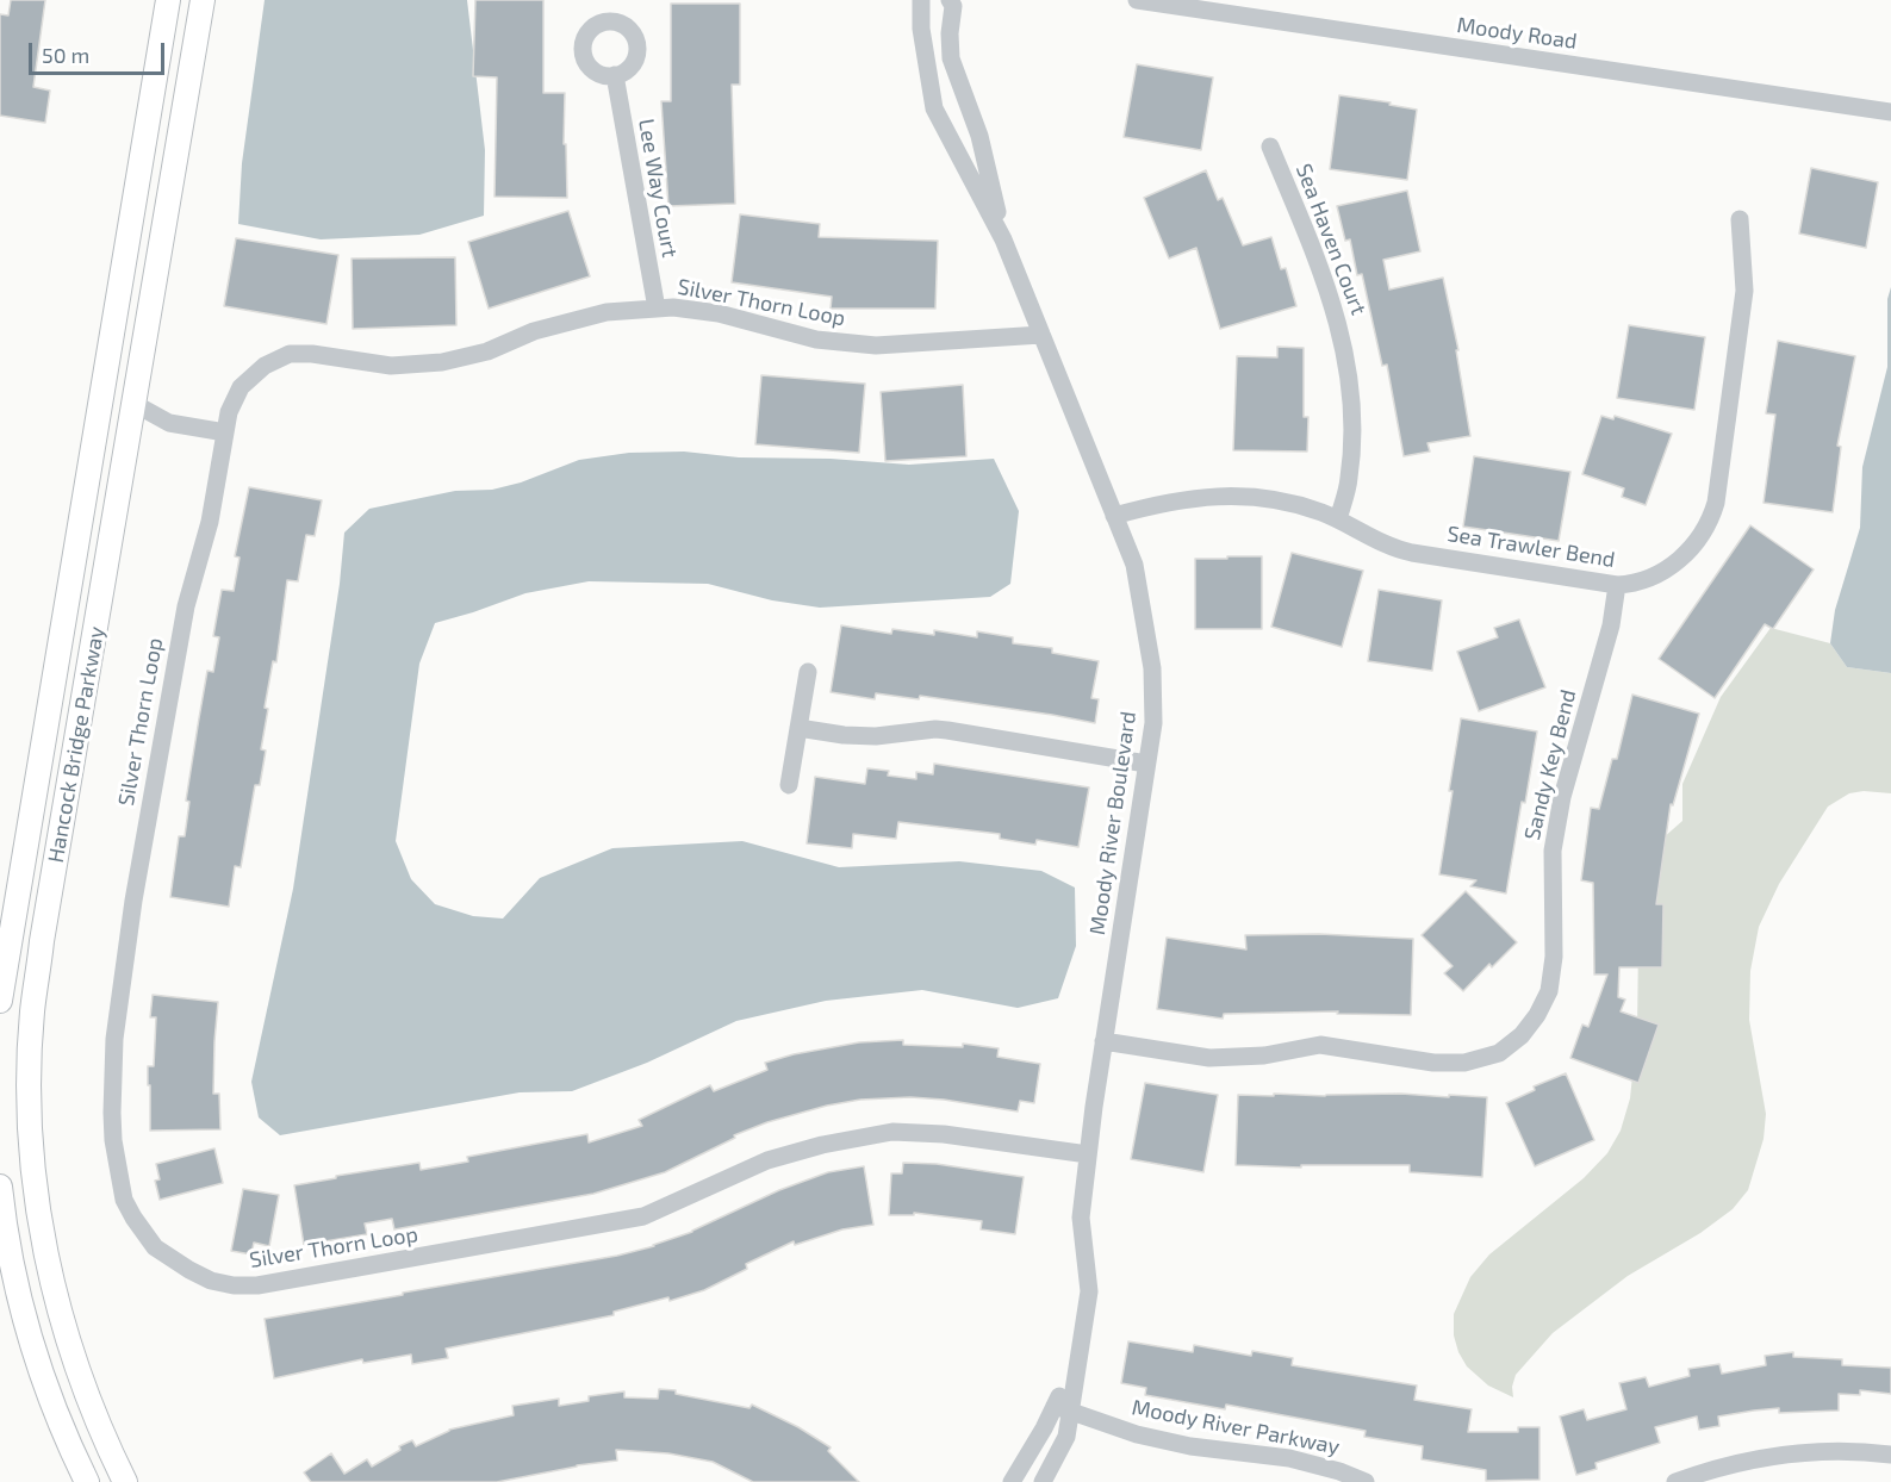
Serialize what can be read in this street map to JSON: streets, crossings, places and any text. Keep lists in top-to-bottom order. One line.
{"streets":{"main road":["Hancock Bridge Parkway"],"street":["Moody Road","Lee Way Court","Sea Haven Court","Silver Thorn Loop","Sea Trawler Bend","Sandy Key Bend","Moody River Boulevard","Moody River Parkway"]},"crossings":[["Lee Way Court","Silver Thorn Loop"],["Sea Haven Court","Sea Trawler Bend"],["Silver Thorn Loop","Moody River Boulevard"],["Sea Trawler Bend","Sandy Key Bend"],["Sea Trawler Bend","Moody River Boulevard"],["Sandy Key Bend","Moody River Boulevard"],["Moody River Boulevard","Moody River Parkway"]],"scale_bar":"50 m"}
